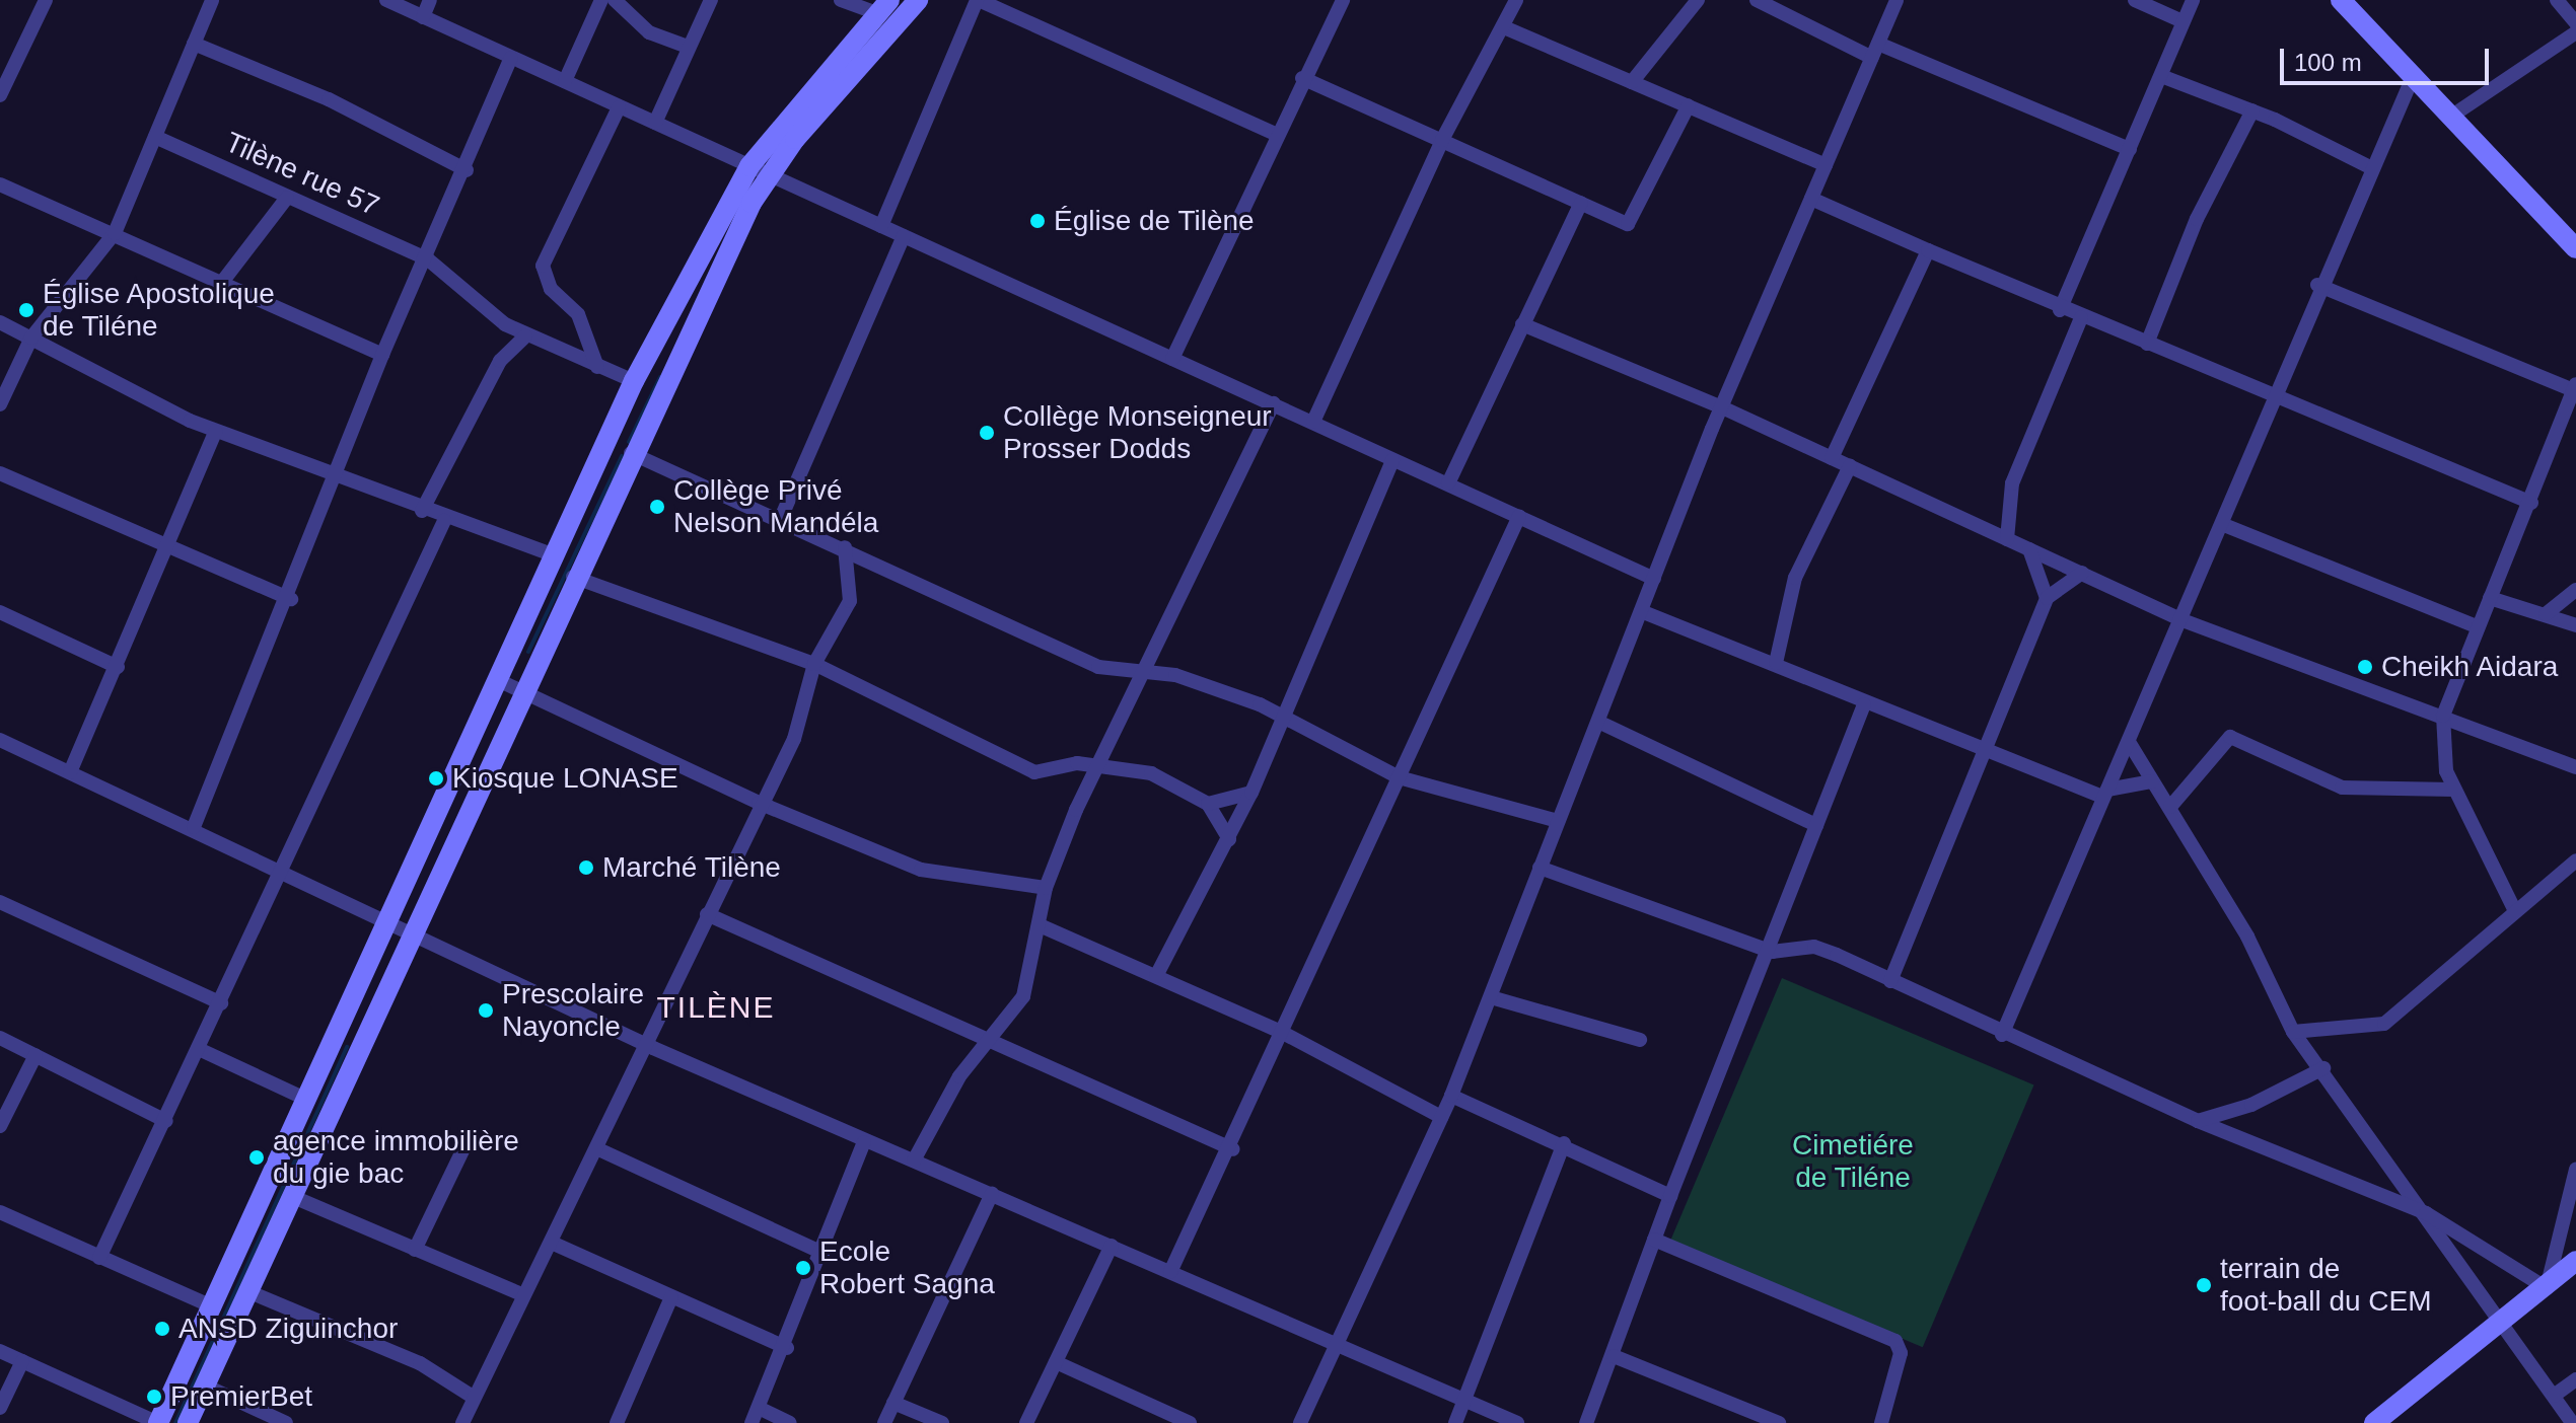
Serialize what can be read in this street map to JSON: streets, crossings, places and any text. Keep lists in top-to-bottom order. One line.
{"streets":{"street":["Tilène rue 57"]},"districts":["TILÈNE"],"parks":["Cimetiére de Tiléne"],"places":["Église de Tilène","Église Apostolique de Tiléne","Collège Monseigneur Prosser Dodds","Collège Privé Nelson Mandéla","Cheikh Aidara","Kiosque LONASE","Marché Tilène","Prescolaire Nayoncle","agence immobilière du gie bac","Ecole Robert Sagna","terrain de foot-ball du CEM","ANSD Ziguinchor","PremierBet"],"scale_bar":"100 m"}
